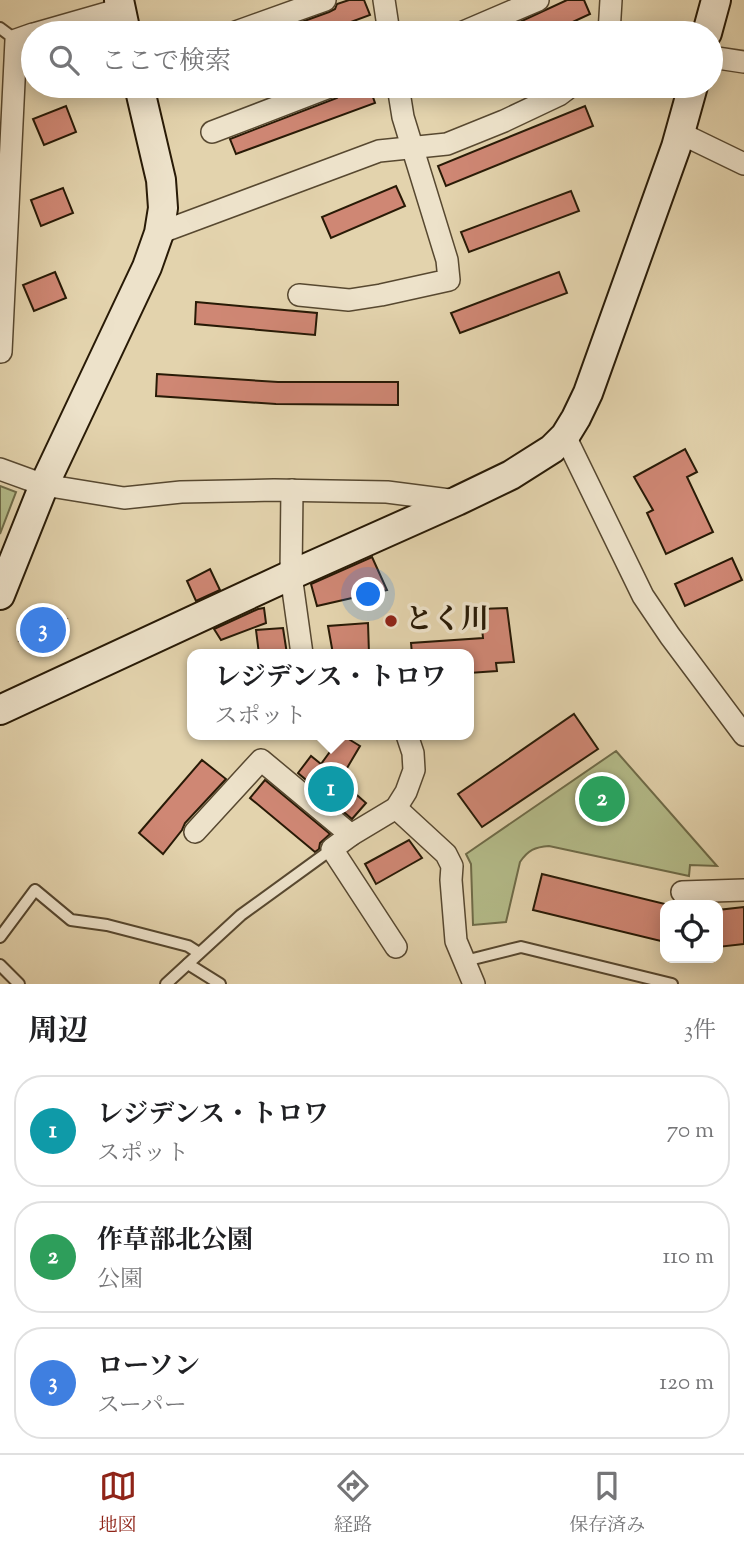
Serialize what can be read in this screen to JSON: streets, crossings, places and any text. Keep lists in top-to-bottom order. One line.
{"places":["とく川"],"page":{"search":"ここで検索","pins":["3","1","2"],"popup":["レジデンス・トロワ","スポット"],"heading":["周辺","3件"],"list":[{"mark":"1","name":"レジデンス・トロワ","note":"スポット","value":"70 m"},{"mark":"2","name":"作草部北公園","note":"公園","value":"110 m"},{"mark":"3","name":"ローソン","note":"スーパー","value":"120 m"}],"nav":["地図","経路","保存済み"]}}
